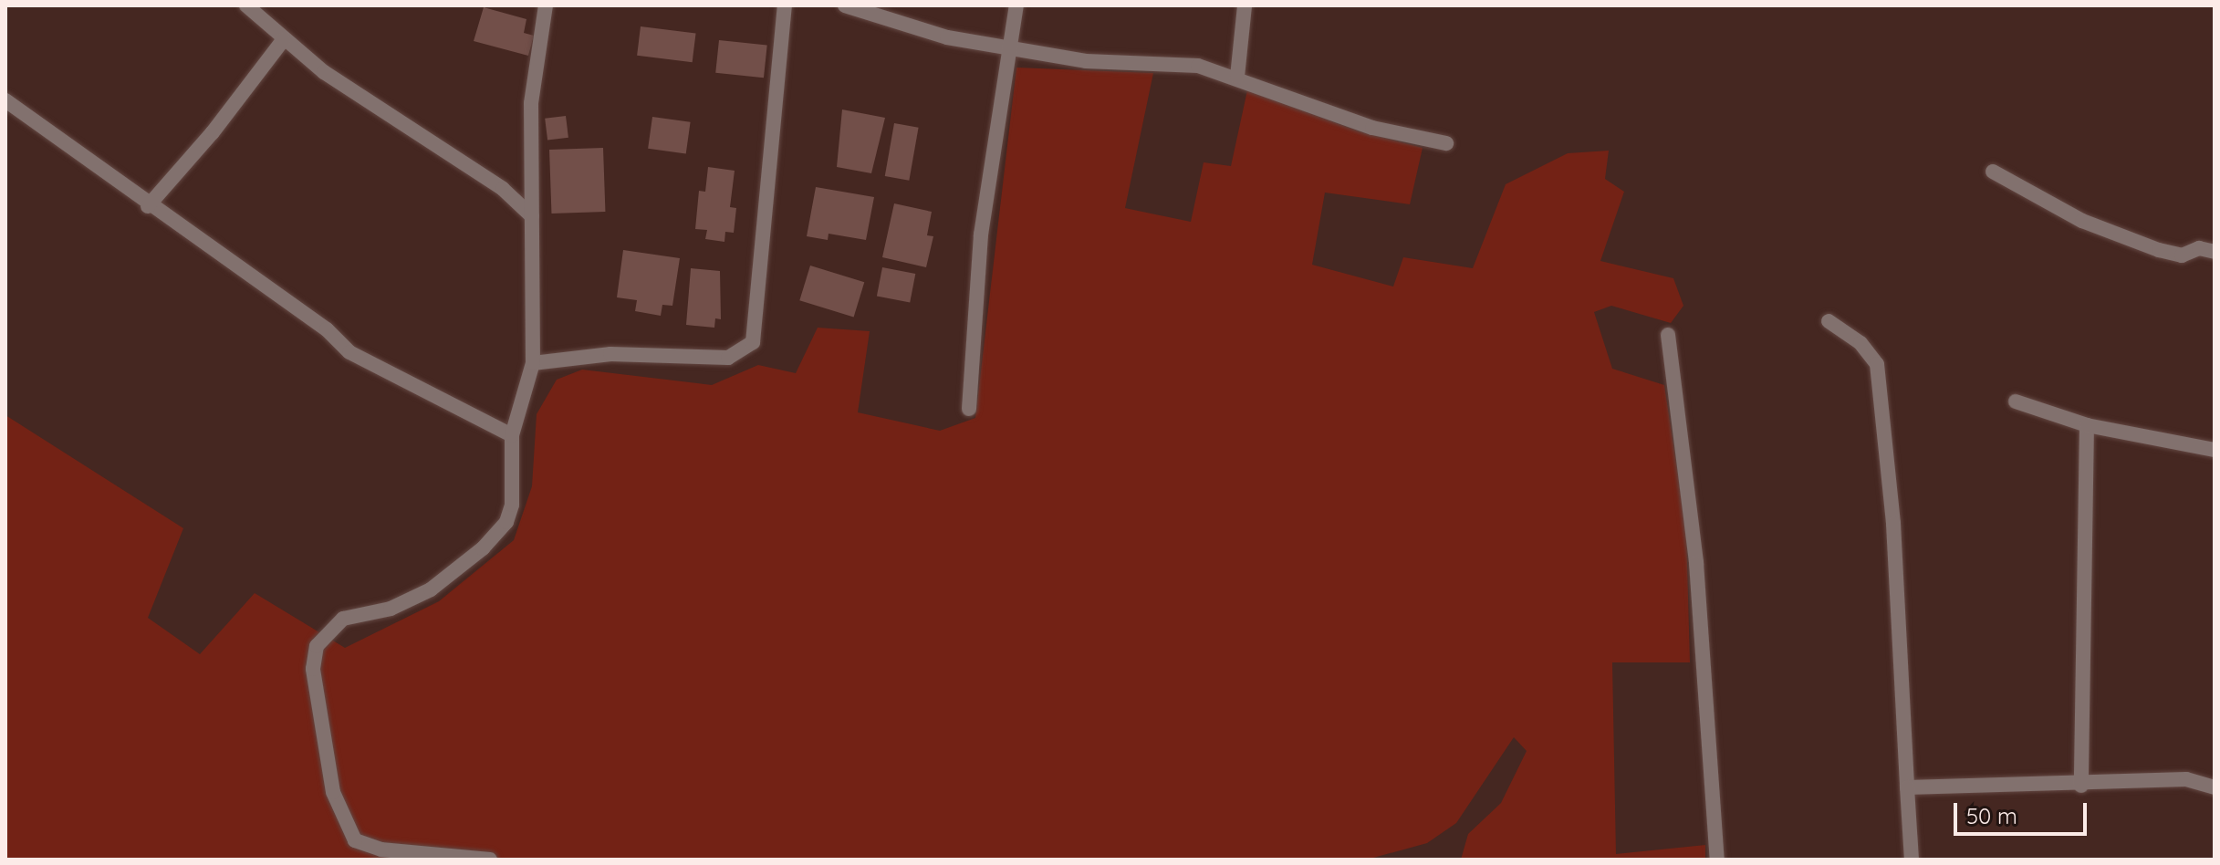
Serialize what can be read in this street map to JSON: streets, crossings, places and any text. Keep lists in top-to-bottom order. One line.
{"scale_bar":"50 m"}
